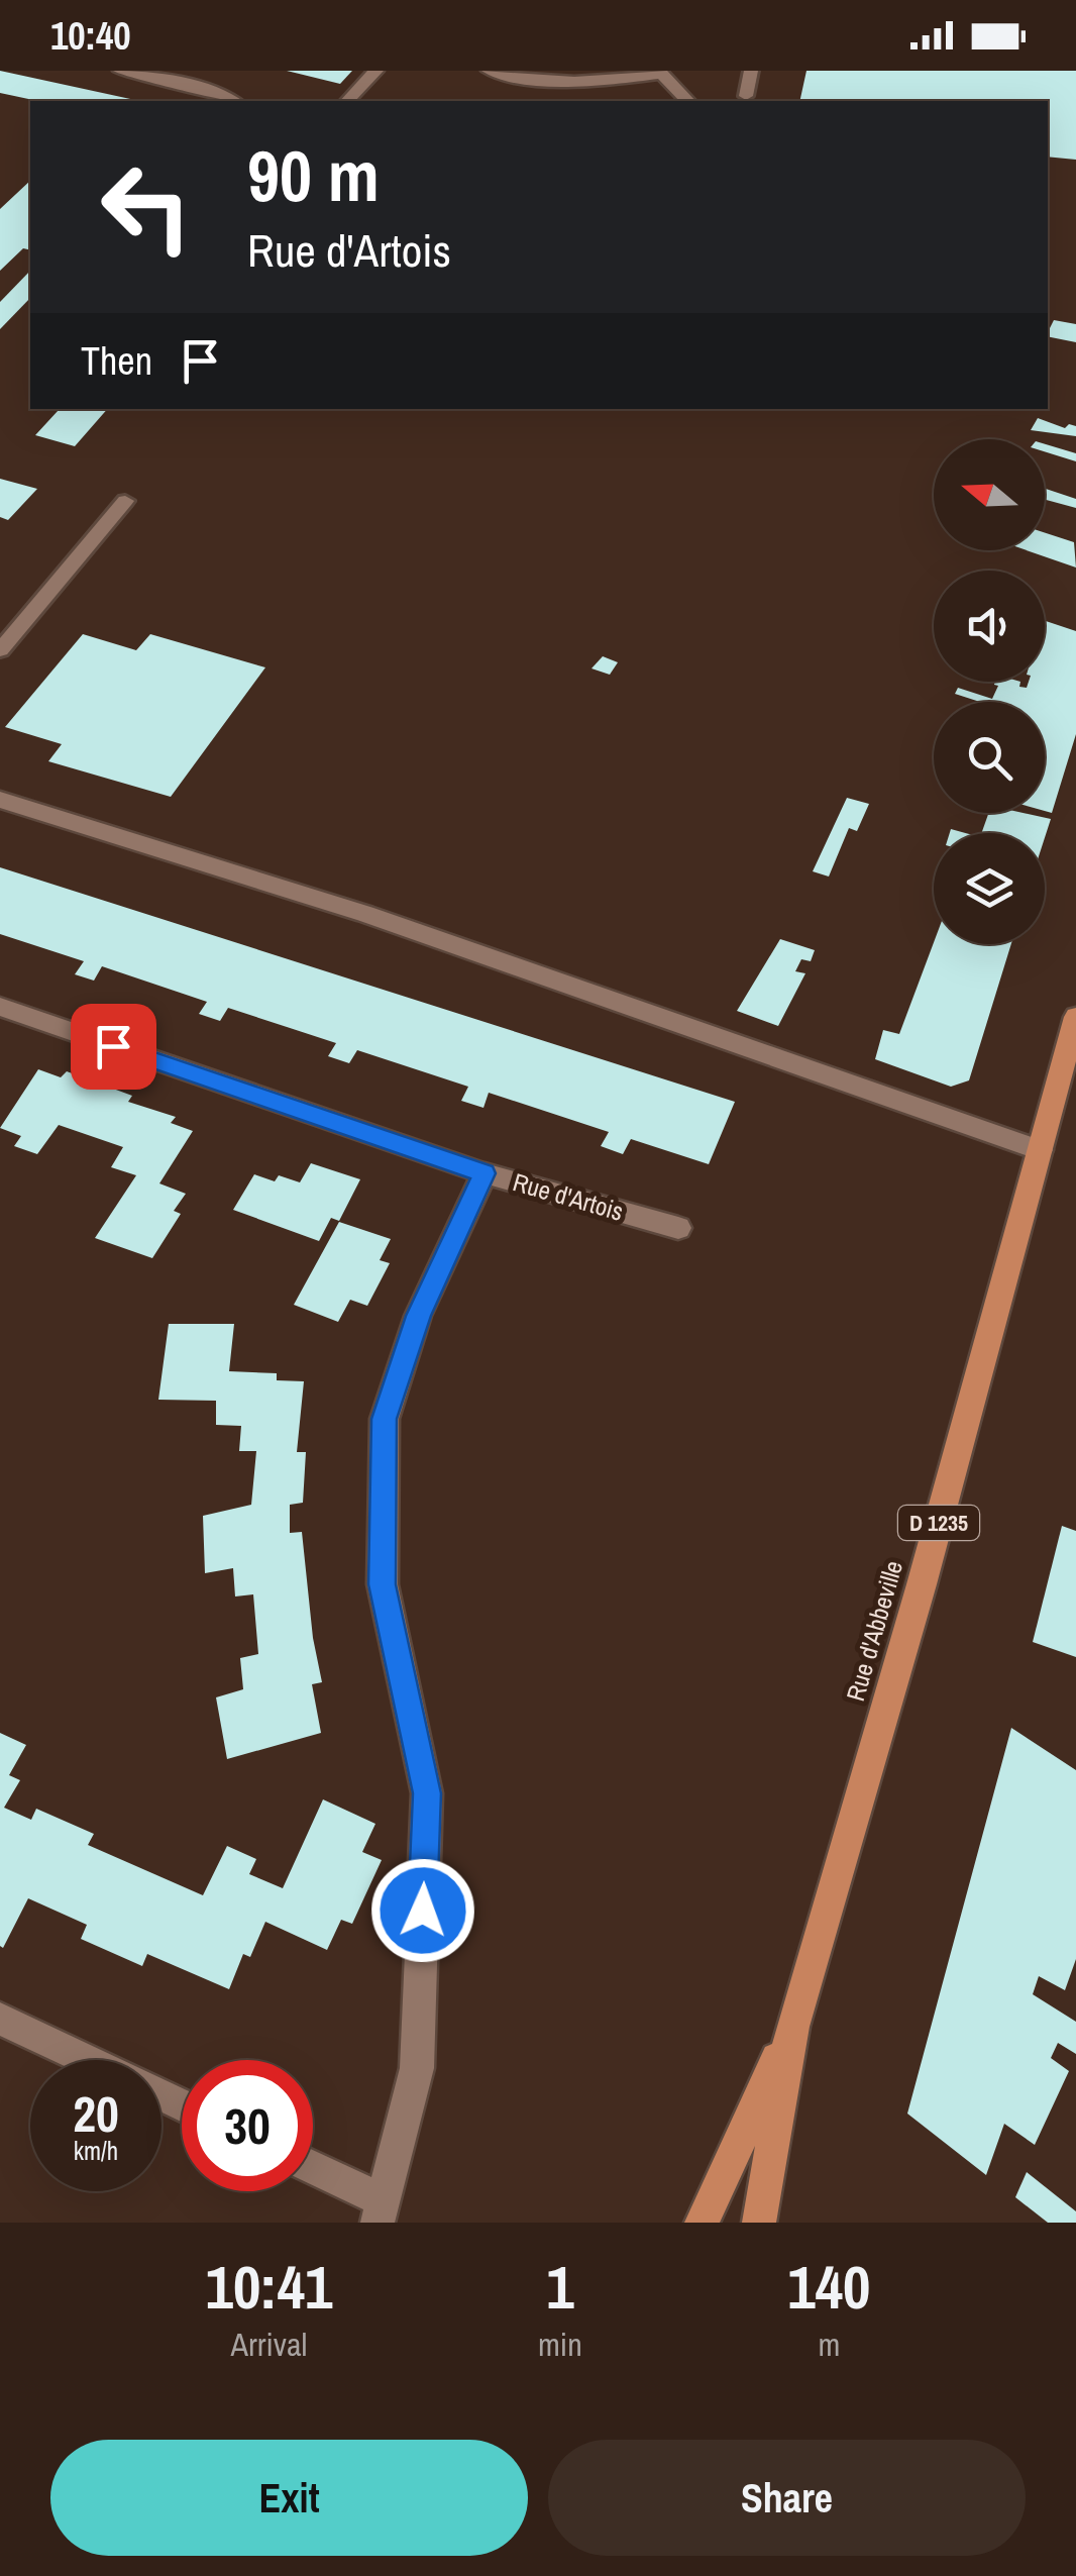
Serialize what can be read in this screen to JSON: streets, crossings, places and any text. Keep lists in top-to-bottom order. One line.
{"streets":{"main road":["D 1235","Rue d'Abbeville"],"street":["Rue d'Artois"]},"north":"left","page":{"status":"10:40","turn":["90 m","Rue d'Artois"],"then":"Then","speed":"20 km/h","limit":"30","eta":["10:41","Arrival","1","min","140","m"],"buttons":["Exit","Share"]}}
